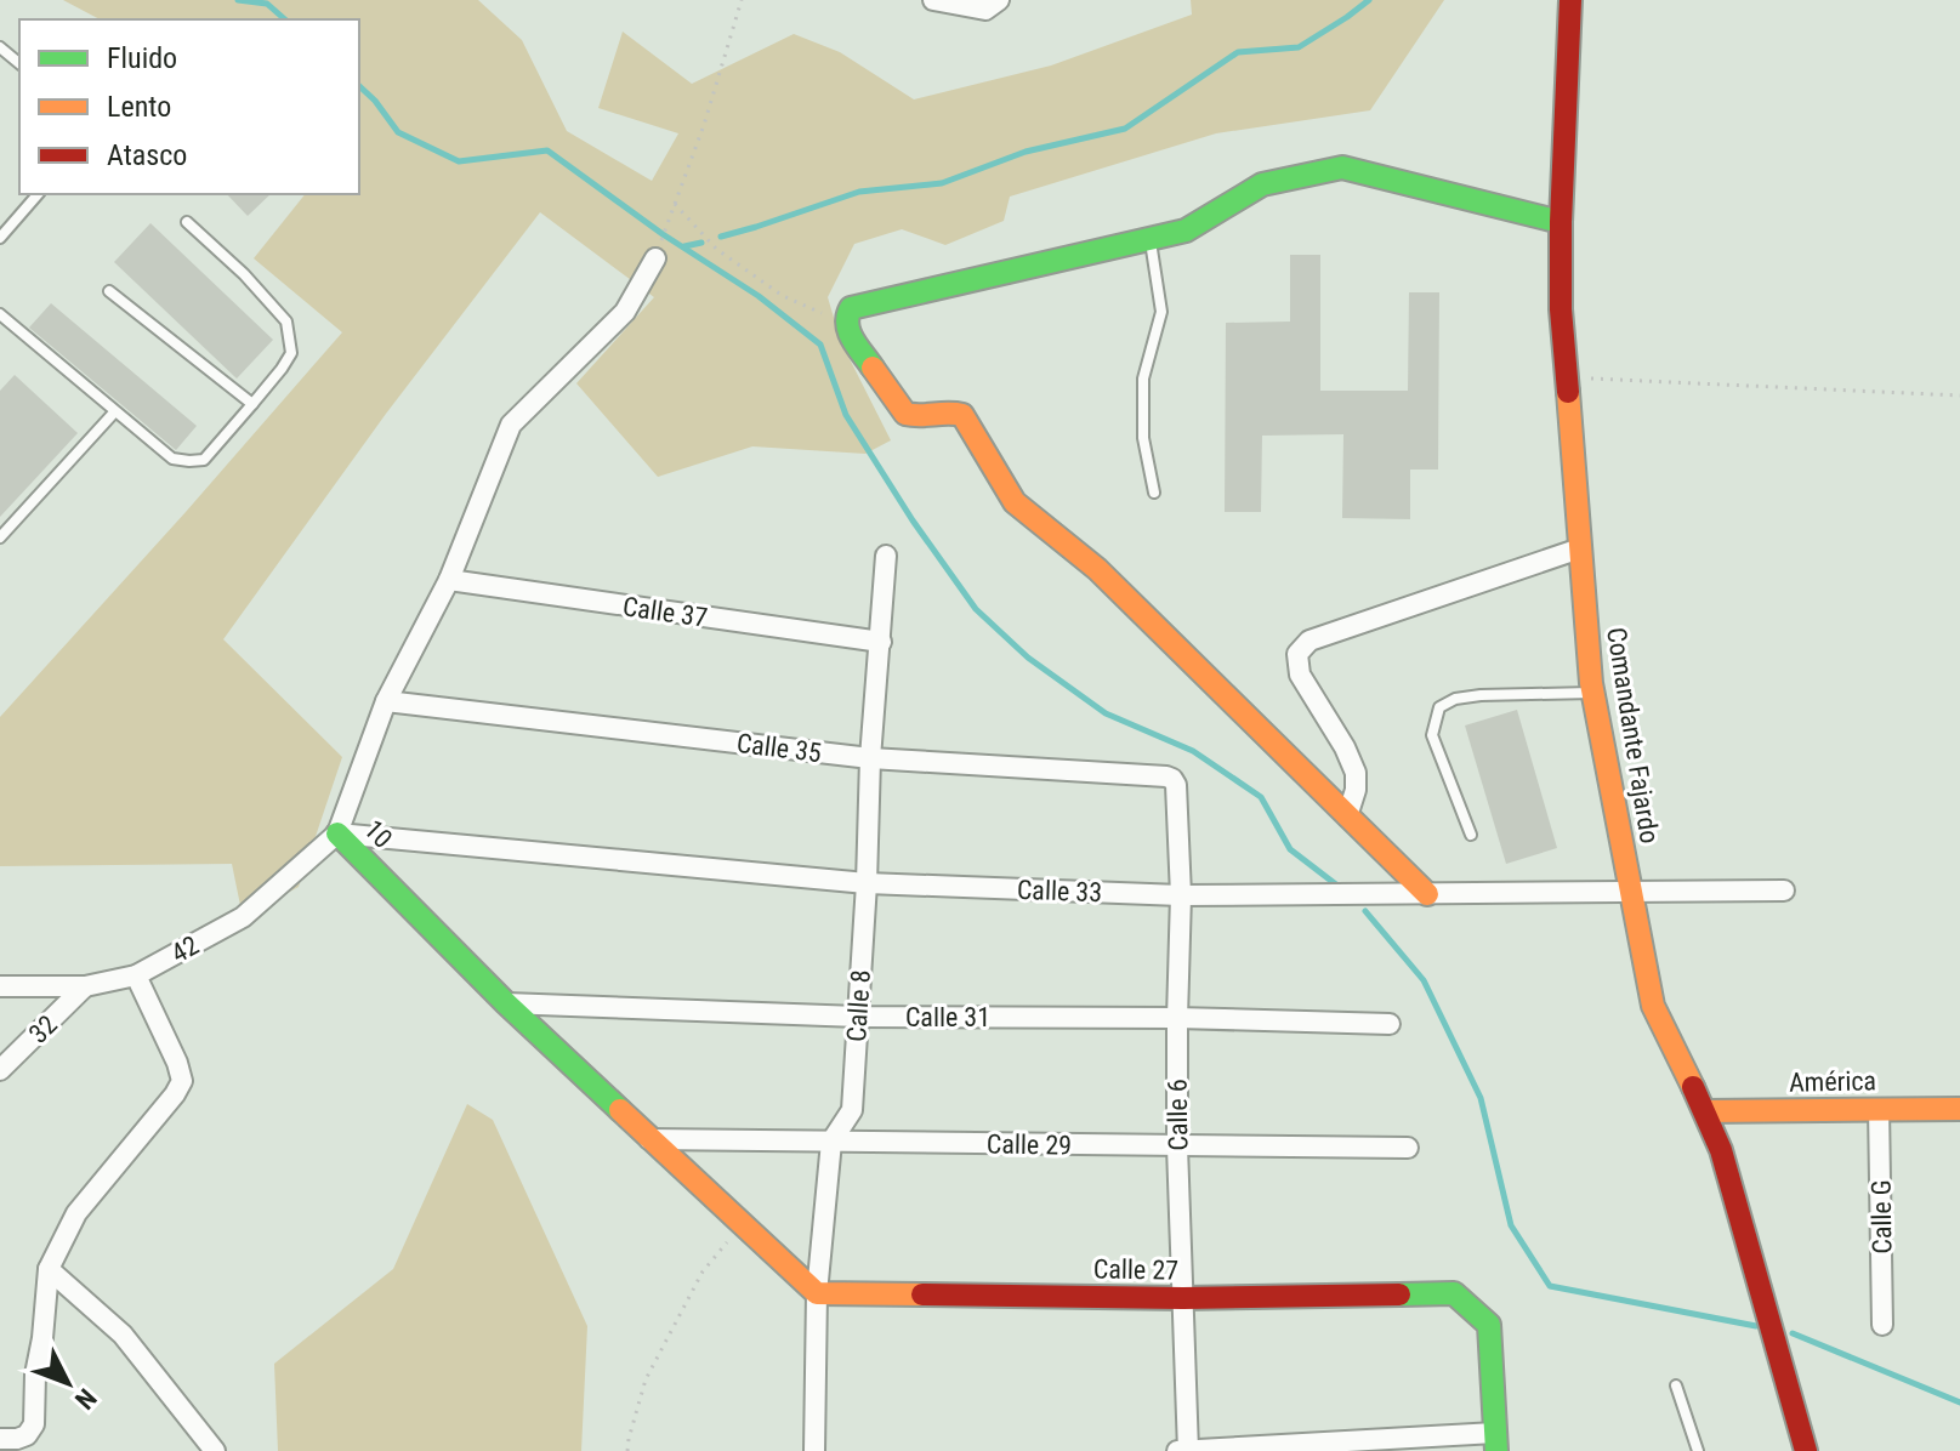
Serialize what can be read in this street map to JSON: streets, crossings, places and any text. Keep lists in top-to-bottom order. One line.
{"streets":{"street":["Calle 37","Comandante Fajardo","Calle 35","10","Calle 33","42","Calle 8","Calle 31","32","América","Calle 6","Calle 29","Calle G","Calle 27"]},"crossings":[["Calle 37","10"],["Calle 37","Calle 8"],["Comandante Fajardo","Calle 33"],["Comandante Fajardo","América"],["Calle 35","10"],["Calle 35","Calle 8"],["Calle 35","Calle 6"],["10","Calle 33"],["10","42"],["10","Calle 8"],["10","Calle 31"],["10","Calle 29"],["10","Calle 27"],["Calle 33","42"],["Calle 33","Calle 8"],["Calle 33","Calle 6"],["42","32"],["Calle 8","Calle 31"],["Calle 8","Calle 29"],["Calle 8","Calle 27"],["Calle 31","Calle 6"],["América","Calle G"],["Calle 6","Calle 29"],["Calle 6","Calle 27"]],"legend":["Fluido","Lento","Atasco"],"north":"bottom right"}
